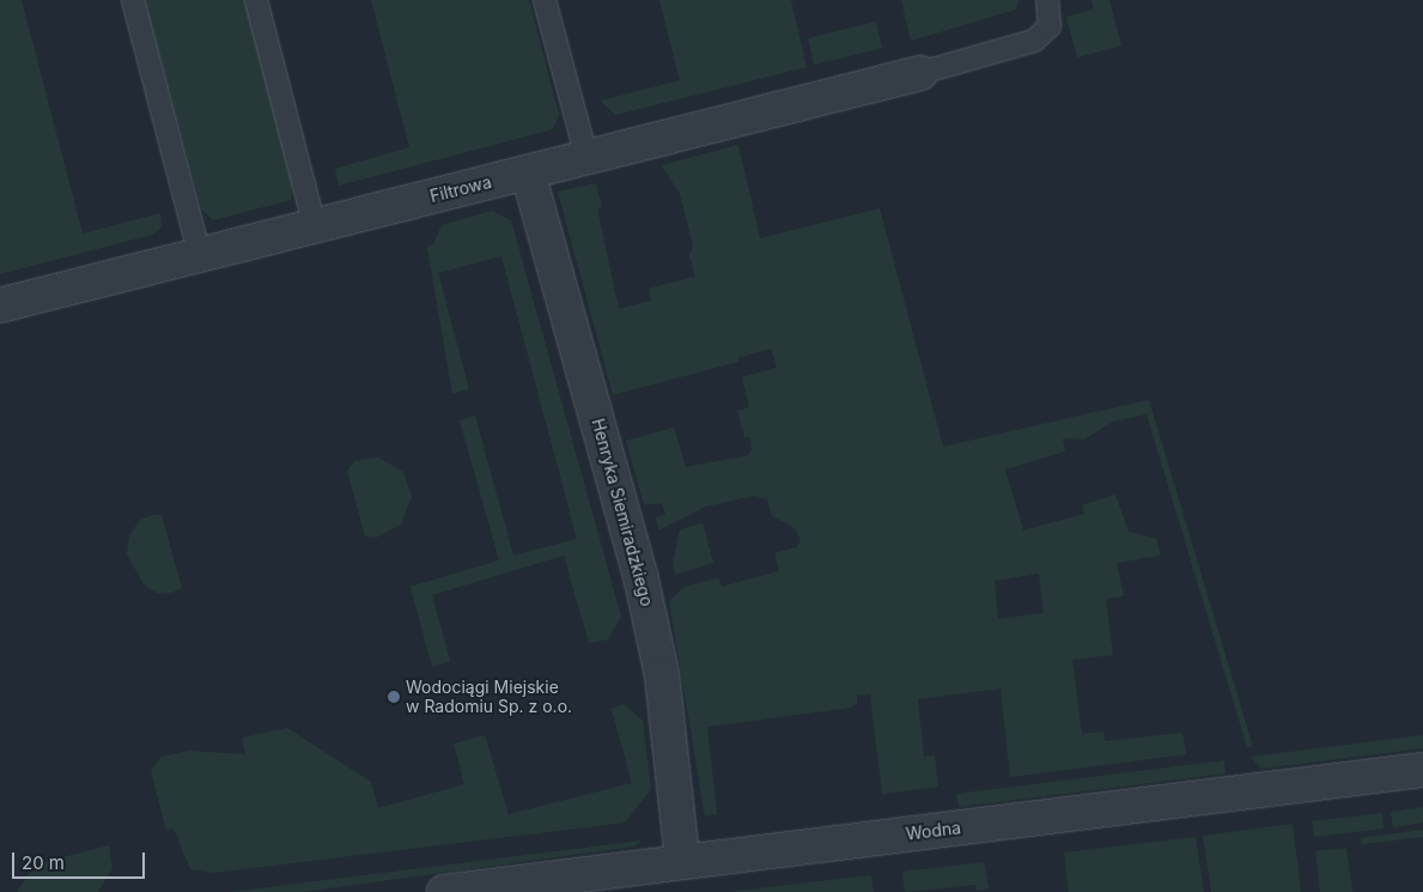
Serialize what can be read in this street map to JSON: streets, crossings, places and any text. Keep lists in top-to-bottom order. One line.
{"streets":{"street":["Filtrowa","Henryka Siemiradzkiego","Wodna"]},"crossings":[["Filtrowa","Henryka Siemiradzkiego"],["Henryka Siemiradzkiego","Wodna"]],"places":["Wodociągi Miejskie w Radomiu Sp. z o.o."],"scale_bar":"20 m"}
